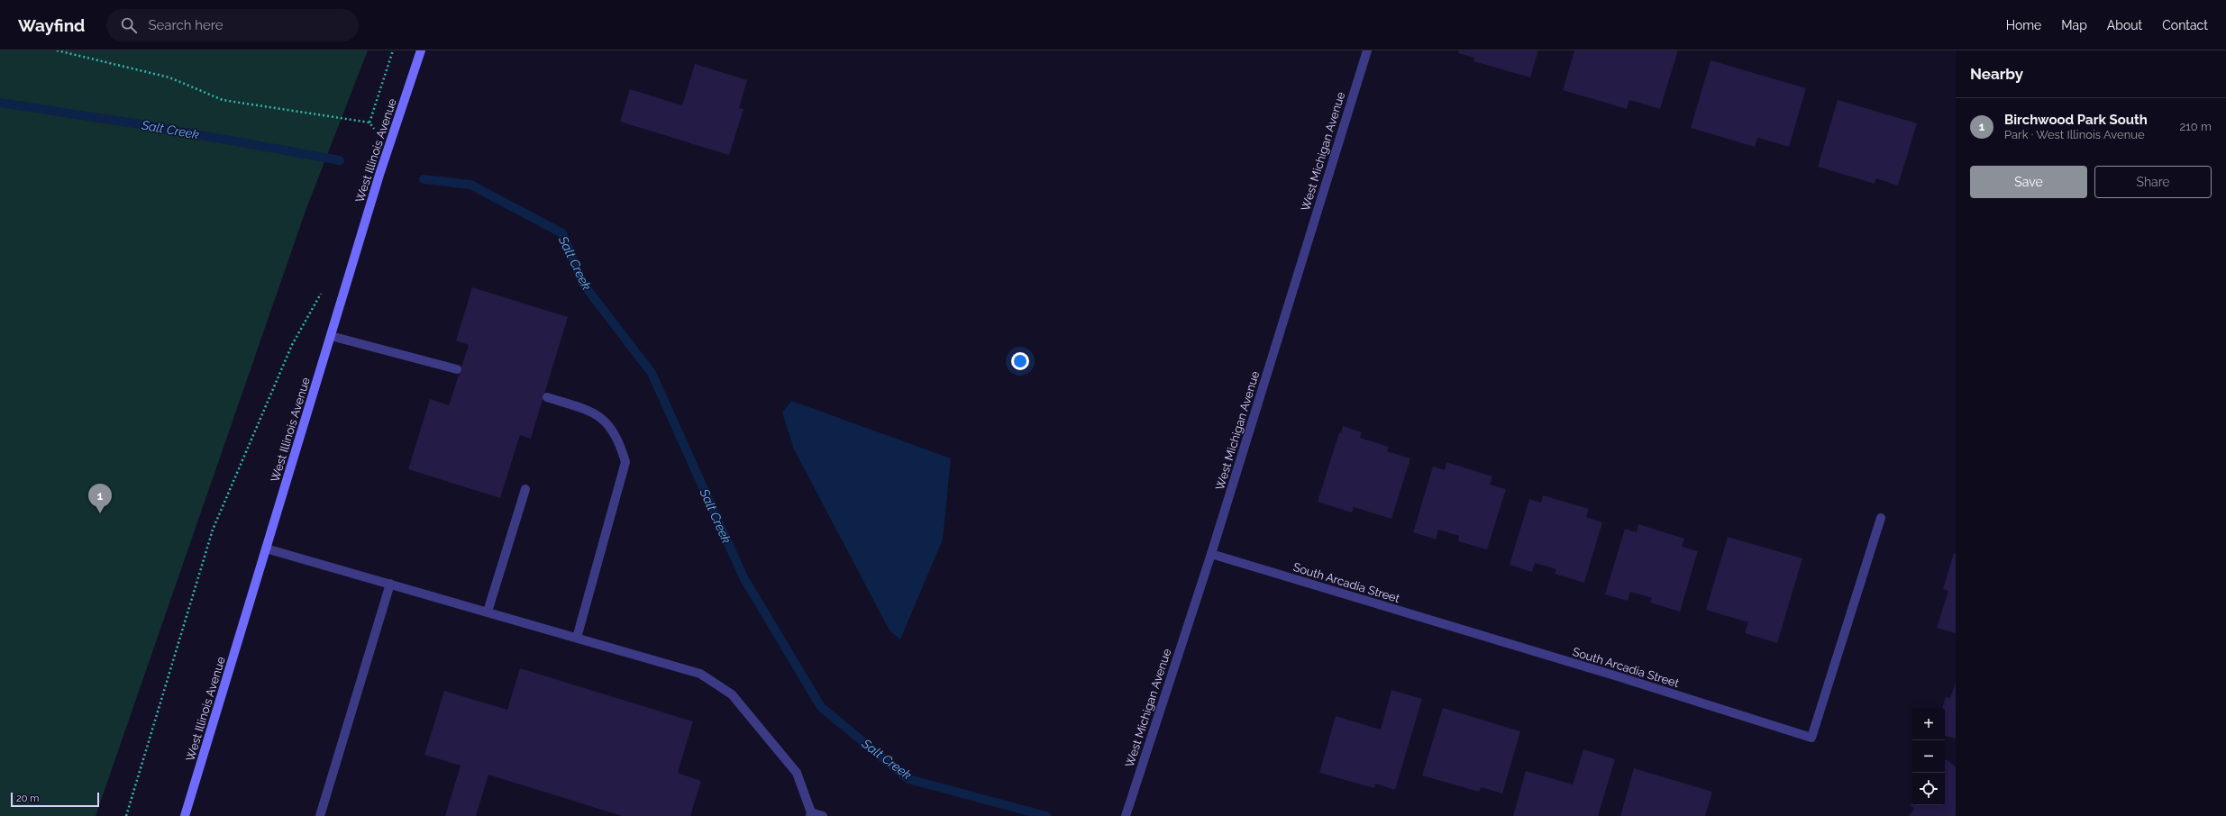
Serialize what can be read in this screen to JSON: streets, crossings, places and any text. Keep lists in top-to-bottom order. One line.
{"streets":{"main road":["West Illinois Avenue"],"street":["West Michigan Avenue","South Arcadia Street"]},"crossings":[["West Michigan Avenue","South Arcadia Street"]],"water":["Salt Creek"],"scale_bar":"20 m","page":{"header":"Wayfind","search":"Search here","nav":["Home","Map","About","Contact"],"heading":"Nearby","list":[{"mark":"1","name":"Birchwood Park South","note":"Park · West Illinois Avenue","value":"210 m"}],"buttons":["Save","Share"],"pins":"1","map_buttons":["+","−"],"scale":"20 m"}}
